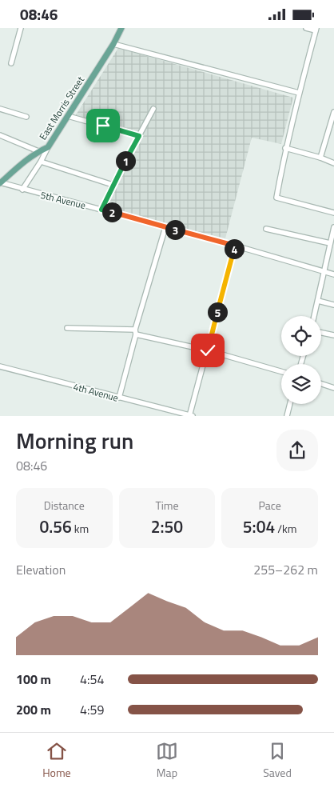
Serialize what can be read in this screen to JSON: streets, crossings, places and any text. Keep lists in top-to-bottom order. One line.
{"streets":{"main road":["East Morris Street"],"street":["5th Avenue","4th Avenue"]},"crossings":[["East Morris Street","5th Avenue"]],"page":{"status":"08:46","pins":["1","2","3","4","5"],"heading":["Morning run","08:46"],"stats":[["Distance","0.56 km"],["Time","2:50"],["Pace","5:04 /km"]],"chart":["Elevation","255–262 m"],"list":[{"name":"100 m","note":"4:54"},{"name":"200 m","note":"4:59"}],"tabs":["Home","Map","Saved"]}}
